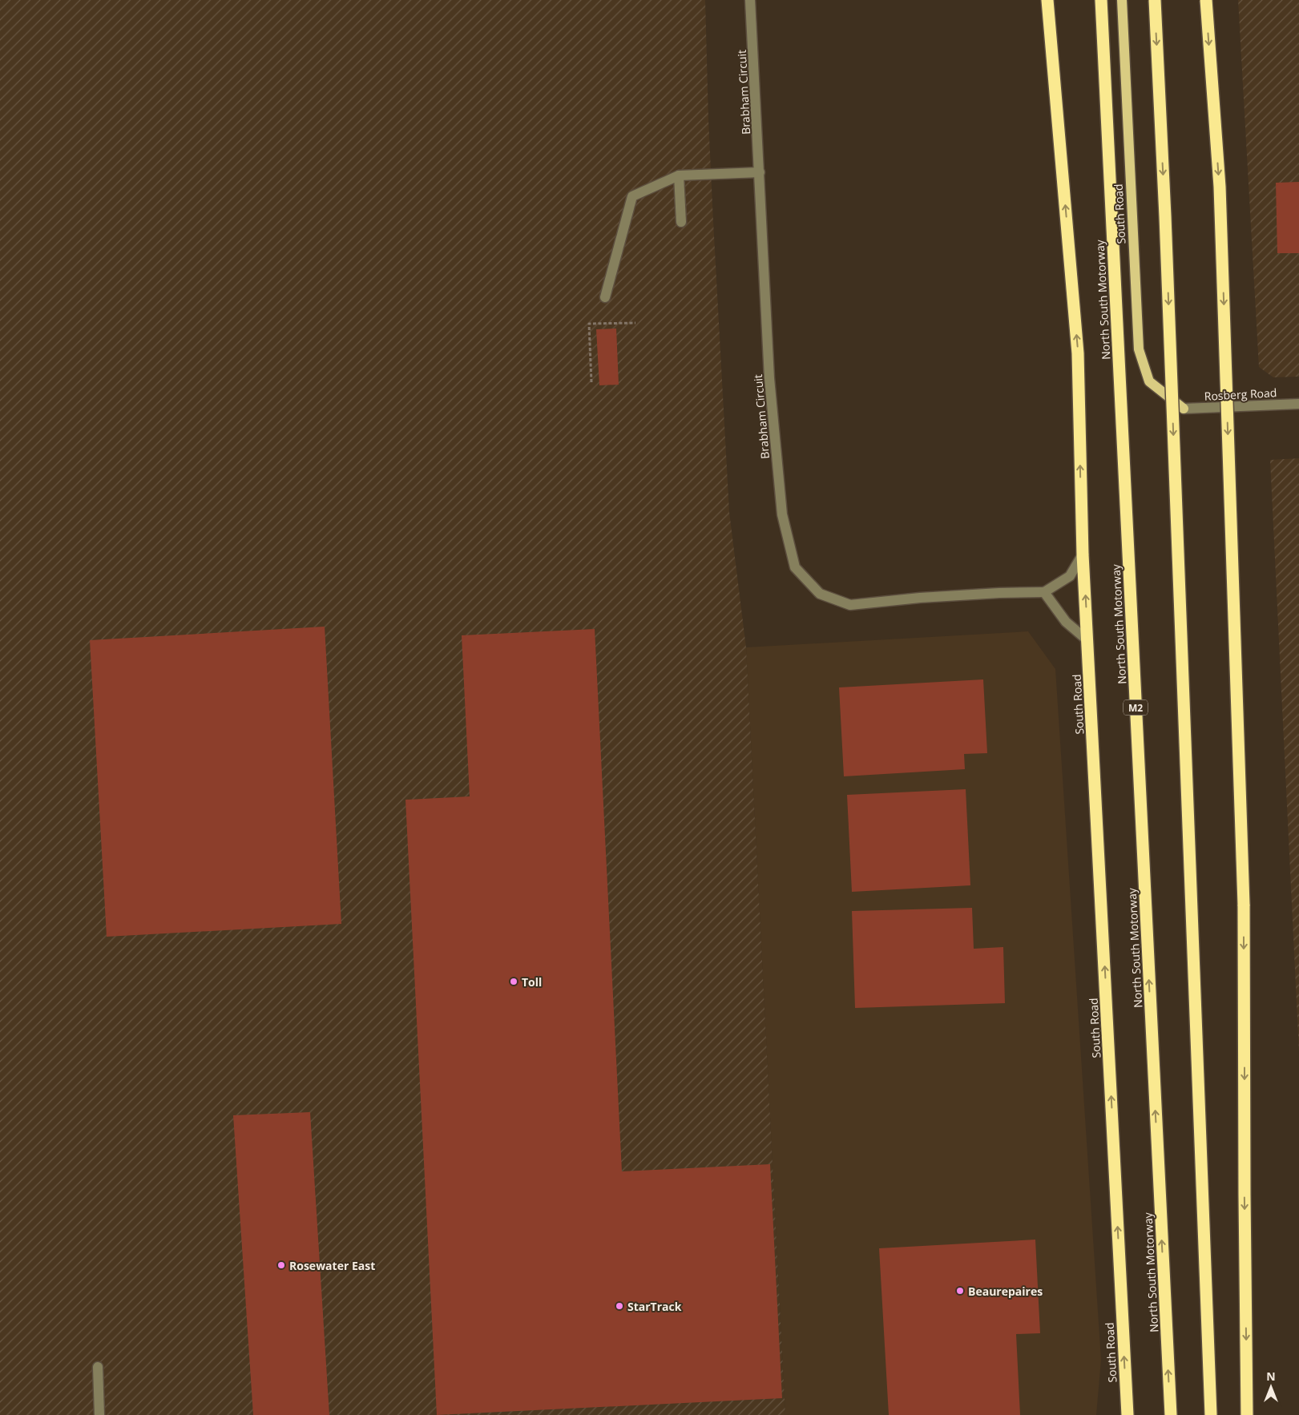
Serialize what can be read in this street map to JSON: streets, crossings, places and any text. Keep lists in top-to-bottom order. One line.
{"streets":{"highway":["South Road","North South Motorway","M2"],"street":["Brabham Circuit","Rosberg Road"]},"crossings":[["South Road","Rosberg Road"]],"places":["Toll","Rosewater East","Beaurepaires","StarTrack"],"north":"top"}
